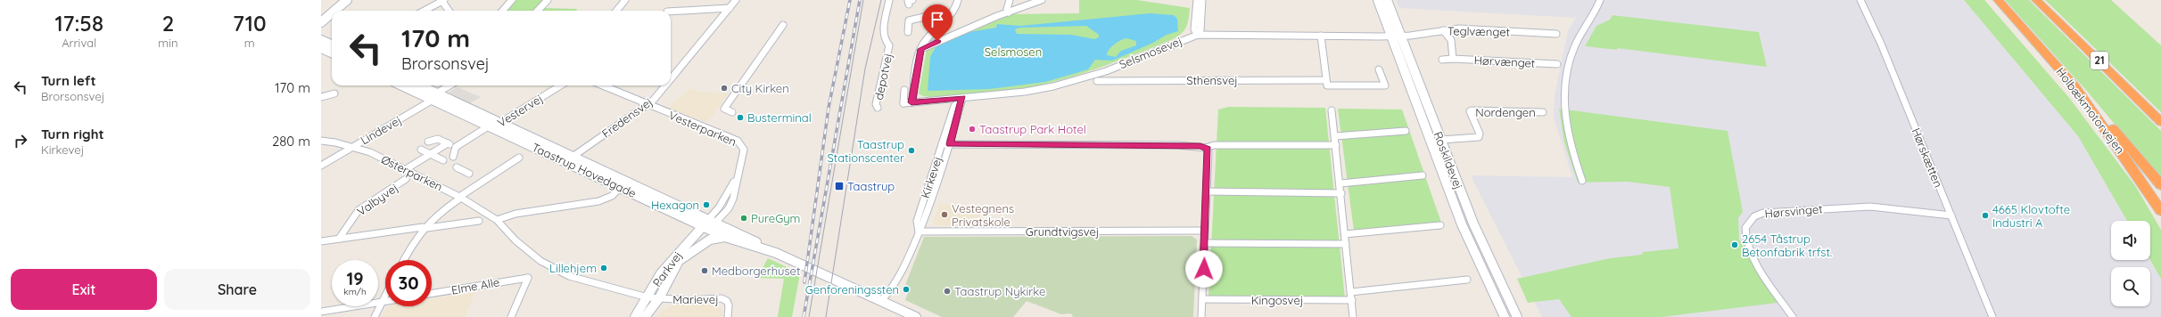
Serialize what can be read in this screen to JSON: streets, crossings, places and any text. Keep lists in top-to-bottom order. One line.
{"streets":{"highway":["21","Holbækmotorvejen"],"street":["Teglvænget","Selsmosevej","Hørvænget","depotvej","Sthensvej","Vestervej","Nordengen","Fredensvej","Vesterparken","Lindevej","Hørskætten","Roskildevej","Taastrup Hovedgade","Østerparken","Kirkevej","Valbyvej","Hørsvinget","Grundtvigsvej","Parkvej","Elme Alle","Marievej","Kingosvej"]},"crossings":[["Teglvænget","Selsmosevej"],["Teglvænget","Roskildevej"],["Selsmosevej","Roskildevej"],["Selsmosevej","Kirkevej"],["Vestervej","Taastrup Hovedgade"],["Nordengen","Roskildevej"],["Fredensvej","Vesterparken"],["Fredensvej","Taastrup Hovedgade"],["Vesterparken","Taastrup Hovedgade"],["Vesterparken","Parkvej"],["Lindevej","Taastrup Hovedgade"],["Lindevej","Østerparken"],["Hørskætten","Hørsvinget"],["Taastrup Hovedgade","Kirkevej"],["Taastrup Hovedgade","Parkvej"],["Østerparken","Parkvej"],["Østerparken","Marievej"],["Kirkevej","Grundtvigsvej"],["Parkvej","Marievej"]],"parks":["Selsmosen"],"places":{"other":["City Kirken","Busterminal","Taastrup Park Hotel","Taastrup Stationscenter","Hexagon","Vestegnens Privatskole","4665 Klovtofte Industri A","PureGym","2654 Tåstrup Betonfabrik trfst.","Lillehjem","Medborgerhuset","Genforeningssten","Taastrup Nykirke"],"transit":["Taastrup"]},"page":{"eta":["17:58","Arrival","2","min","710","m"],"turn":["170 m","Brorsonsvej"],"list":[{"name":"Turn left","note":"Brorsonsvej","value":"170 m"},{"name":"Turn right","note":"Kirkevej","value":"280 m"}],"speed":"19 km/h","limit":"30","buttons":["Exit","Share"]}}
